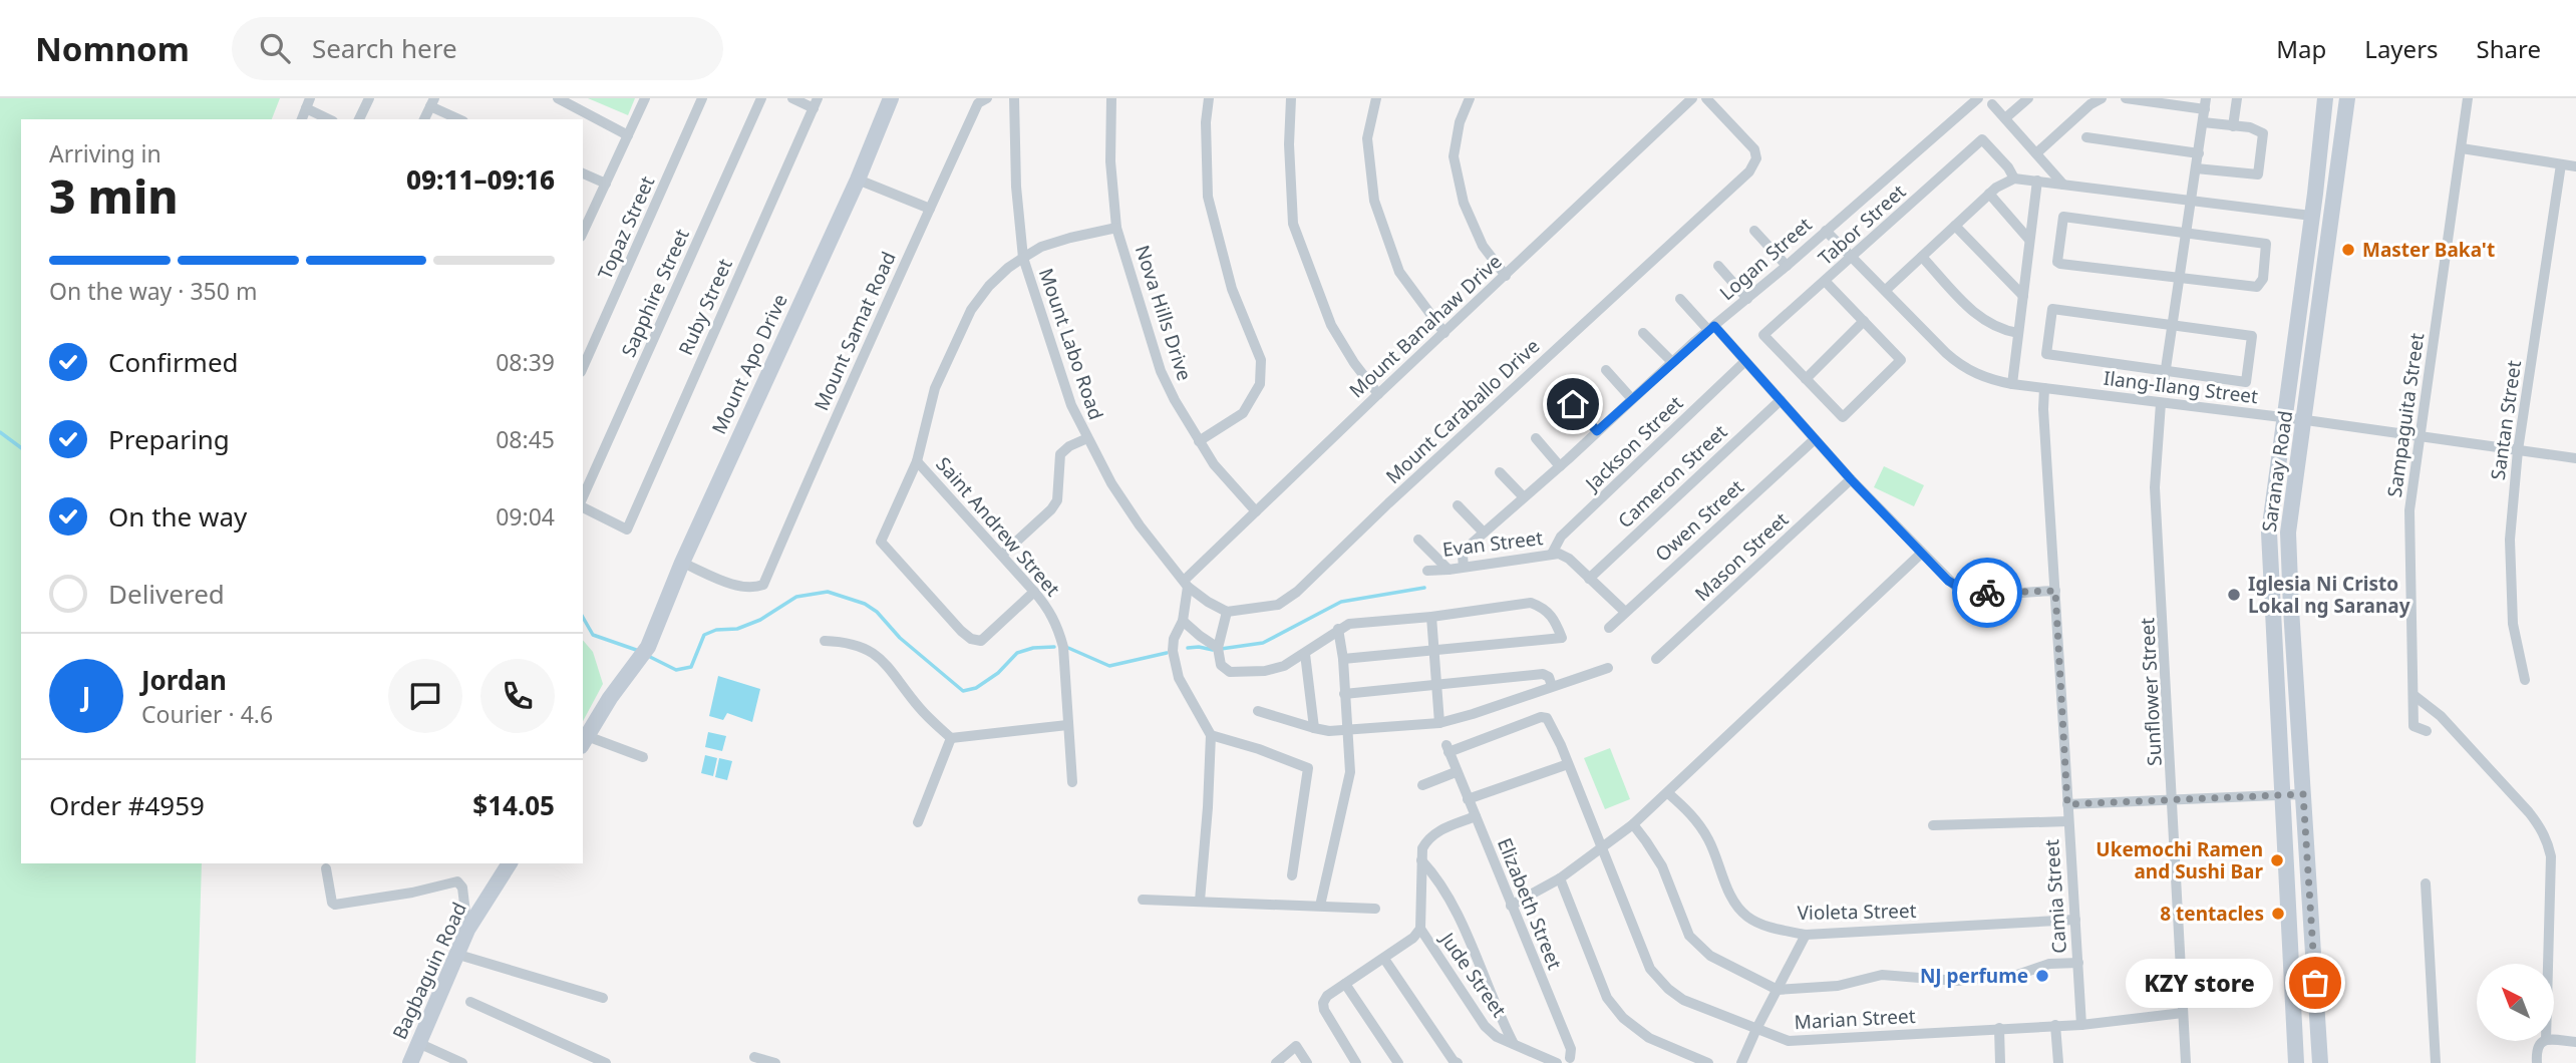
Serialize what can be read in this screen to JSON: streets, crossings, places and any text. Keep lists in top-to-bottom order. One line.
{"streets":{"street":["Tabor Street","Topaz Street","Logan Street","Sapphire Street","Ruby Street","Nova Hills Drive","Mount Banahaw Drive","Mount Samat Road","Mount Labo Road","Mount Apo Drive","Ilang-Ilang Street","Mount Caraballo Drive","Sampaguita Street","Santan Street","Jackson Street","Saranay Road","Cameron Street","Owen Street","Saint Andrew Street","Evan Street","Mason Street","Sunflower Street","Camia Street","Elizabeth Street","Violeta Street","Bagbaguin Road","Jude Street","Marian Street"]},"crossings":[["Tabor Street","Ilang-Ilang Street"],["Logan Street","Ilang-Ilang Street"],["Logan Street","Evan Street"],["Nova Hills Drive","Mount Banahaw Drive"],["Mount Banahaw Drive","Mount Labo Road"],["Mount Samat Road","Mount Apo Drive"],["Ilang-Ilang Street","Sampaguita Street"],["Ilang-Ilang Street","Santan Street"],["Ilang-Ilang Street","Saranay Road"],["Ilang-Ilang Street","Sunflower Street"],["Ilang-Ilang Street","Camia Street"],["Jackson Street","Evan Street"],["Cameron Street","Evan Street"],["Owen Street","Evan Street"],["Sunflower Street","Marian Street"],["Camia Street","Violeta Street"],["Camia Street","Marian Street"],["Elizabeth Street","Jude Street"],["Elizabeth Street","Marian Street"]],"places":["Master Baka't","Iglesia Ni Cristo Lokal ng Saranay","Ukemochi Ramen and Sushi Bar","8 tentacles","NJ perfume","KZY store"],"north":"top left","page":{"header":"Nomnom","search":"Search here","nav":["Map","Layers","Share"],"heading":["3 min","Arriving in","09:11–09:16"],"panel":["Jordan","Courier · 4.6","Order #4959","$14.05"],"bar":"On the way · 350 m","list":[["Confirmed","08:39"],["Preparing","08:45"],["On the way","09:04"],"Delivered"],"round":"J","bubble":"KZY store"}}
